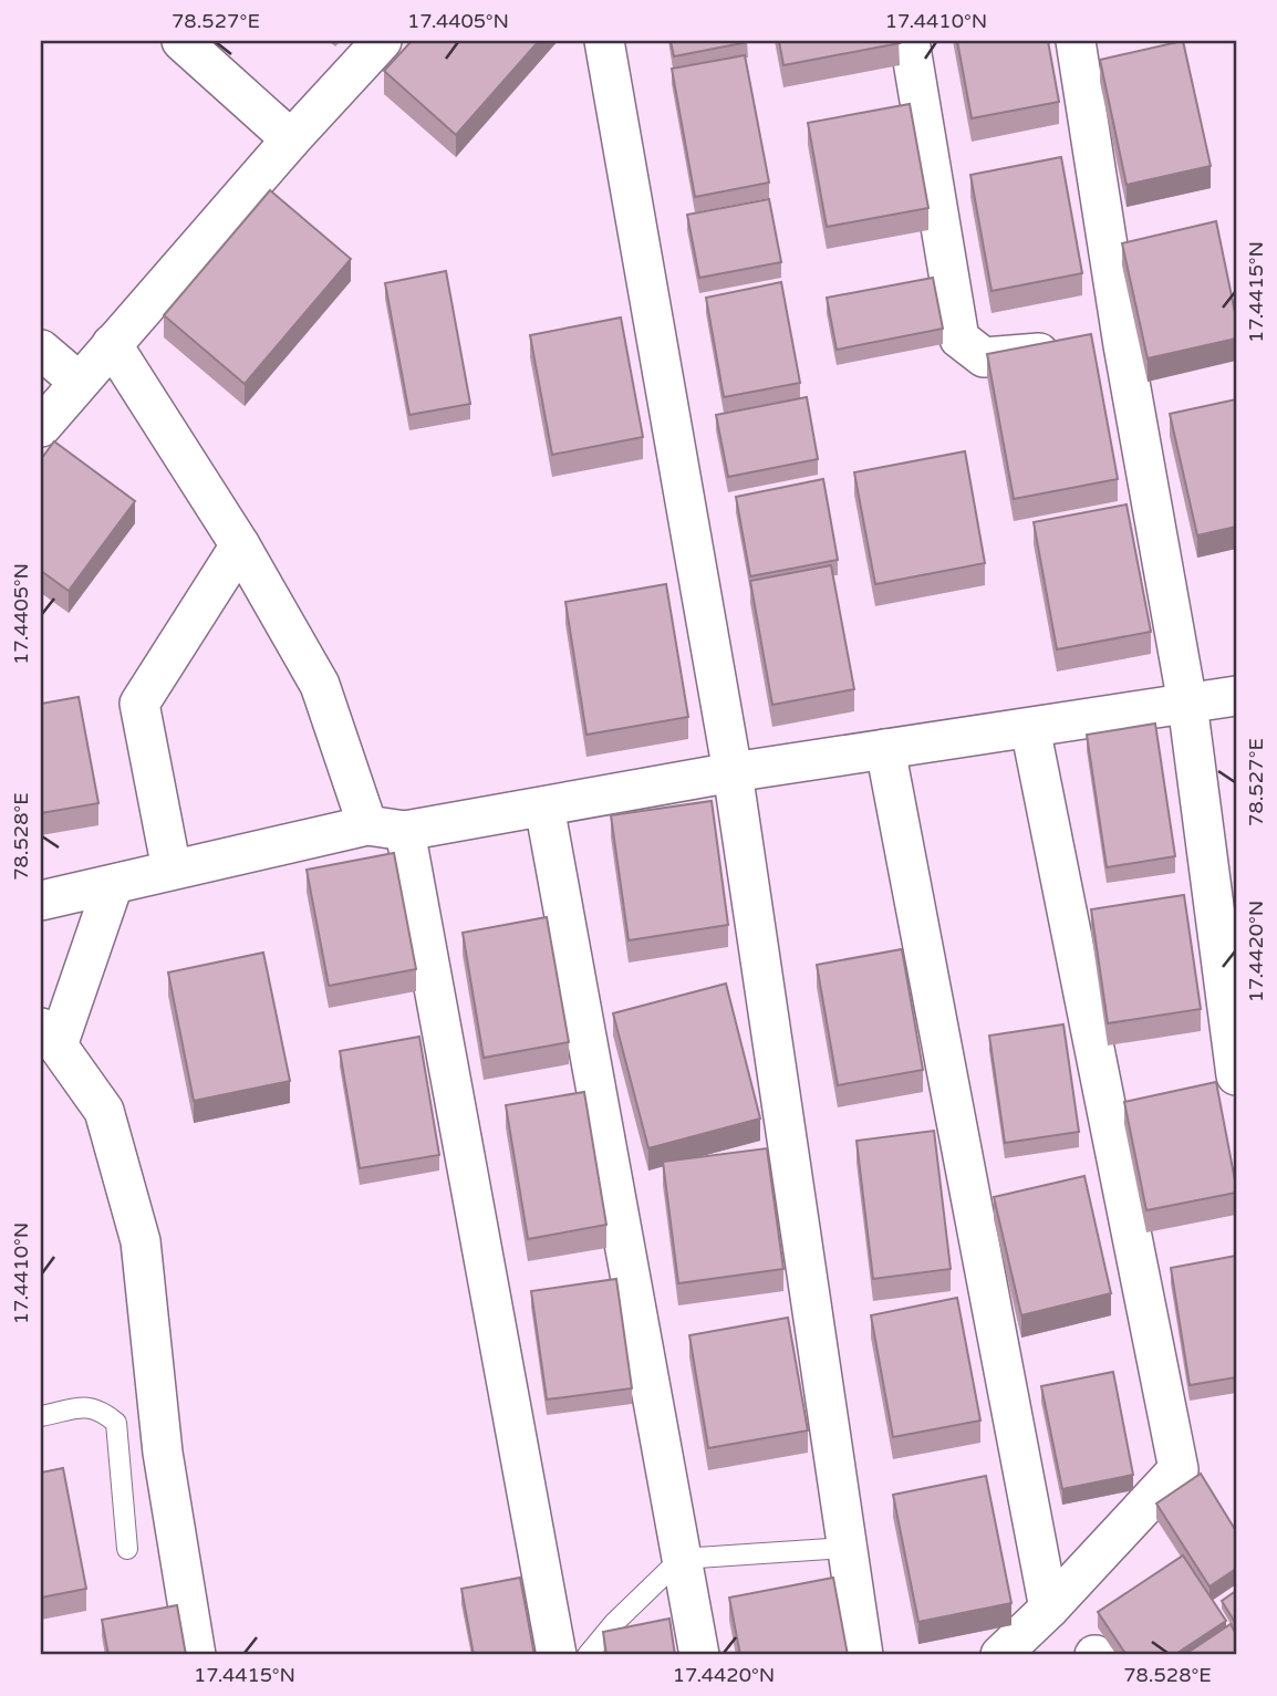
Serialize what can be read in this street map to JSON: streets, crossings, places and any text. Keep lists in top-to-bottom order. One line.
{"coordinates":["78.527°E","17.4405°N","17.4410°N","17.4415°N","78.528°E","17.4420°N"]}
